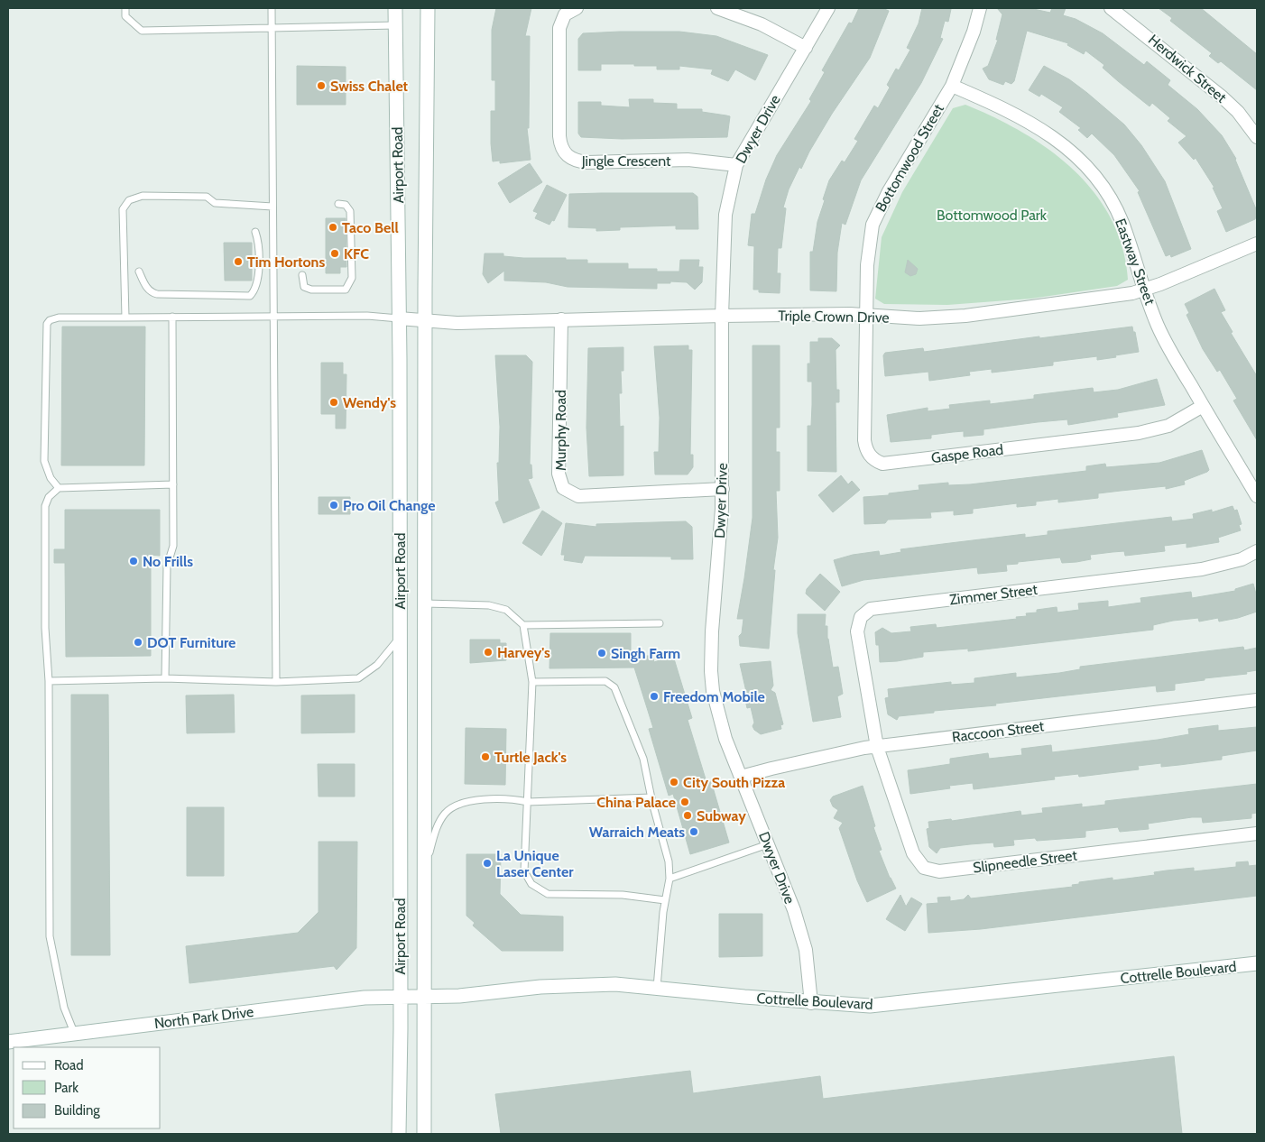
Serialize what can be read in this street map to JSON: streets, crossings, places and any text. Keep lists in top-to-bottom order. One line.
{"streets":{"main road":["Airport Road","Cottrelle Boulevard","North Park Drive"],"street":["Herdwick Street","Dwyer Drive","Bottomwood Street","Jingle Crescent","Eastway Street","Triple Crown Drive","Murphy Road","Gaspe Road","Zimmer Street","Raccoon Street","Slipneedle Street"]},"crossings":[["Dwyer Drive","Jingle Crescent"],["Dwyer Drive","Triple Crown Drive"],["Dwyer Drive","Murphy Road"],["Dwyer Drive","Raccoon Street"],["Dwyer Drive","Cottrelle Boulevard"],["Bottomwood Street","Eastway Street"],["Bottomwood Street","Triple Crown Drive"],["Bottomwood Street","Gaspe Road"],["Airport Road","Triple Crown Drive"],["Airport Road","Cottrelle Boulevard"],["Airport Road","North Park Drive"],["Eastway Street","Triple Crown Drive"],["Eastway Street","Gaspe Road"],["Triple Crown Drive","Murphy Road"],["Triple Crown Drive","Gaspe Road"],["Zimmer Street","Raccoon Street"],["Zimmer Street","Slipneedle Street"],["Raccoon Street","Slipneedle Street"],["Cottrelle Boulevard","North Park Drive"]],"parks":["Bottomwood Park"],"places":["Swiss Chalet","Taco Bell","KFC","Tim Hortons","Wendy's","Pro Oil Change","No Frills","DOT Furniture","Harvey's","Singh Farm","Freedom Mobile","Turtle Jack's","City South Pizza","China Palace","Subway","Warraich Meats","La Unique Laser Center"],"legend":["Road","Park","Building"]}
